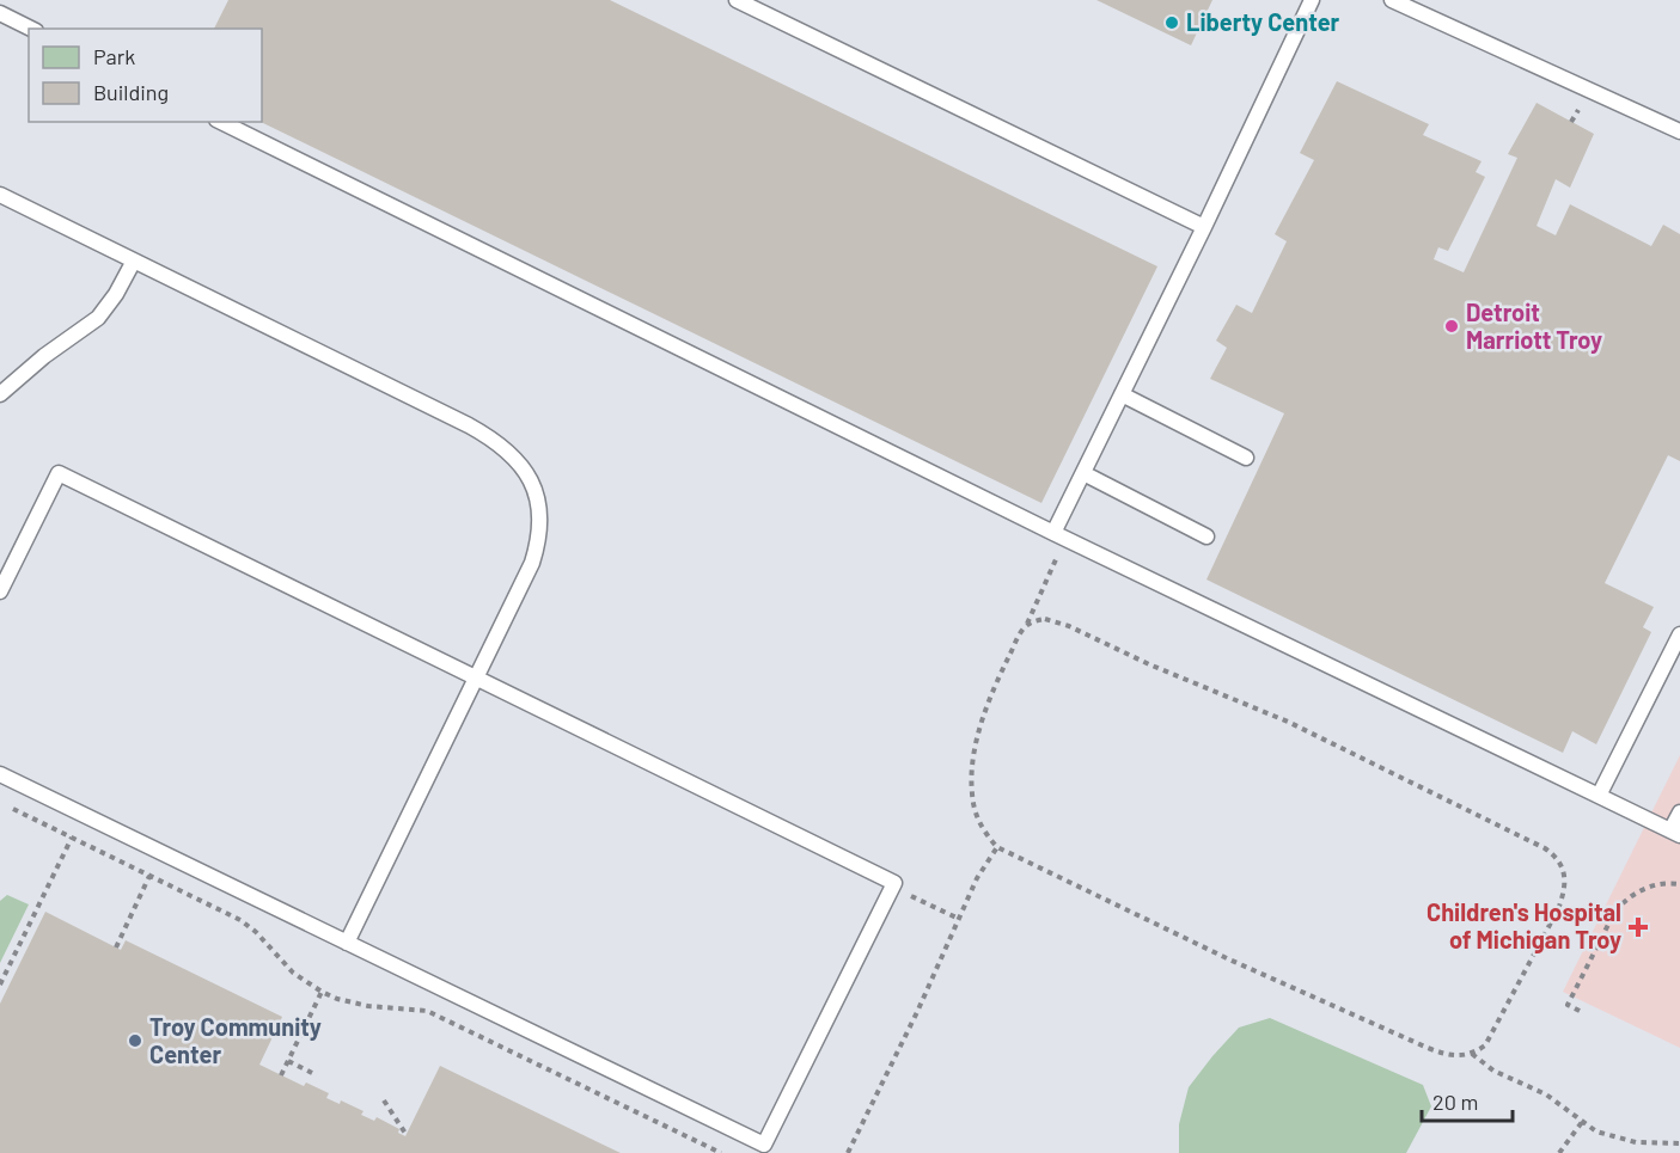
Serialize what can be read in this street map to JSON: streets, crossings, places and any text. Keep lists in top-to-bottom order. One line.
{"places":{"other":["Liberty Center","Detroit Marriott Troy","Troy Community Center"],"health":["Children's Hospital of Michigan Troy"]},"legend":["Park","Building"],"scale_bar":"20 m"}
